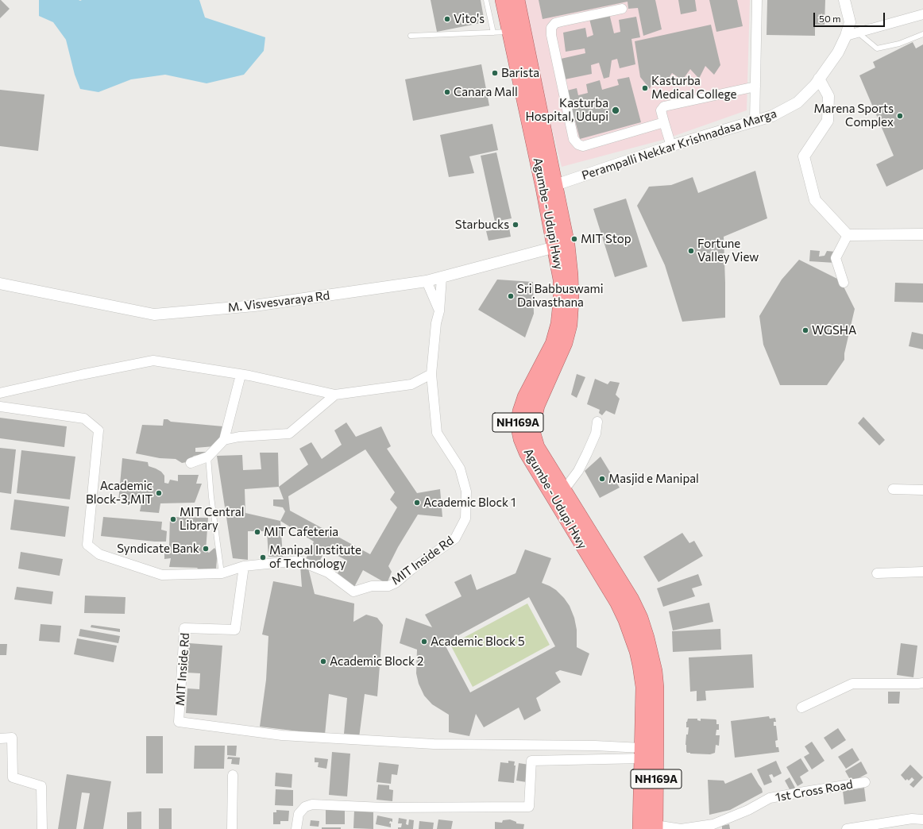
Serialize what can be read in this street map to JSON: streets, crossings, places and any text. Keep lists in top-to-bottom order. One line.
{"streets":{"highway":["Agumbe - Udupi Hwy","NH169A"],"street":["Perampalli Nekkar Krishnadasa Marga","M. Visvesvaraya Rd","MIT Inside Rd","1st Cross Road"]},"crossings":[["Perampalli Nekkar Krishnadasa Marga","Agumbe - Udupi Hwy"],["Agumbe - Udupi Hwy","M. Visvesvaraya Rd"],["Agumbe - Udupi Hwy","MIT Inside Rd"],["Agumbe - Udupi Hwy","1st Cross Road"],["M. Visvesvaraya Rd","MIT Inside Rd"]],"places":["Vito's","Barista","Kasturba Medical College","Canara Mall","Kasturba Hospital, Udupi","Marena Sports Complex","Starbucks","MIT Stop","Fortune Valley View","Sri Babbuswami Daivasthana","WGSHA","Masjid e Manipal","Academic Block-3,MIT","Academic Block 1","MIT Central Library","MIT Cafeteria","Syndicate Bank","Manipal Institute of Technology","Academic Block 5","Academic Block 2"],"scale_bar":"50 m"}
